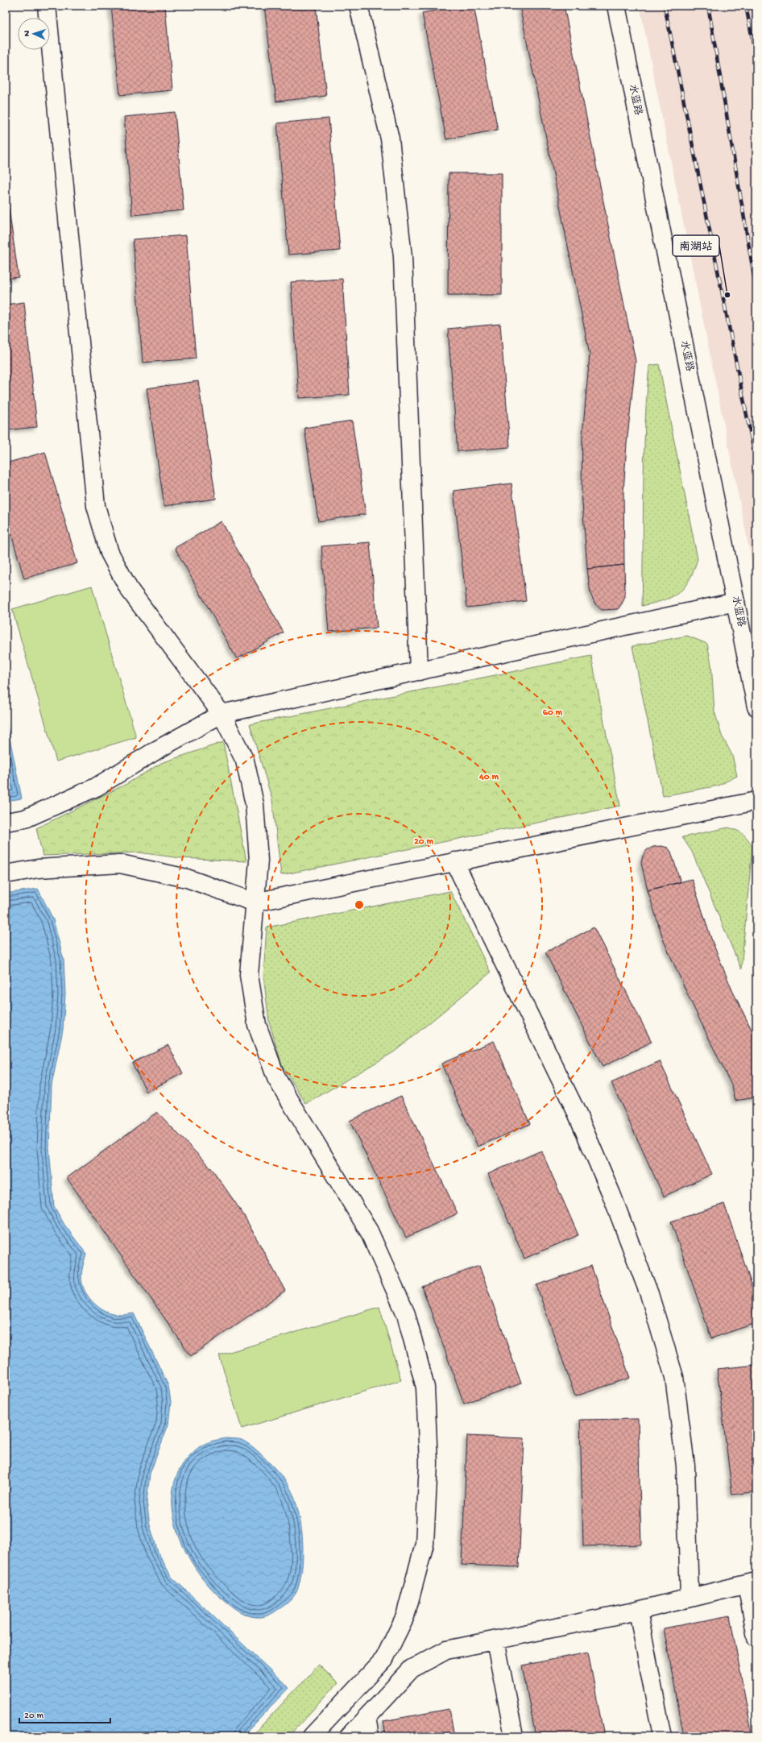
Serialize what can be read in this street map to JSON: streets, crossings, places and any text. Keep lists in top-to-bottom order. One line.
{"streets":{"street":["水蓝路"]},"places":["南湖站"],"scale_bar":"20 m","north":"left","rings":["60 m","40 m","20 m"]}
